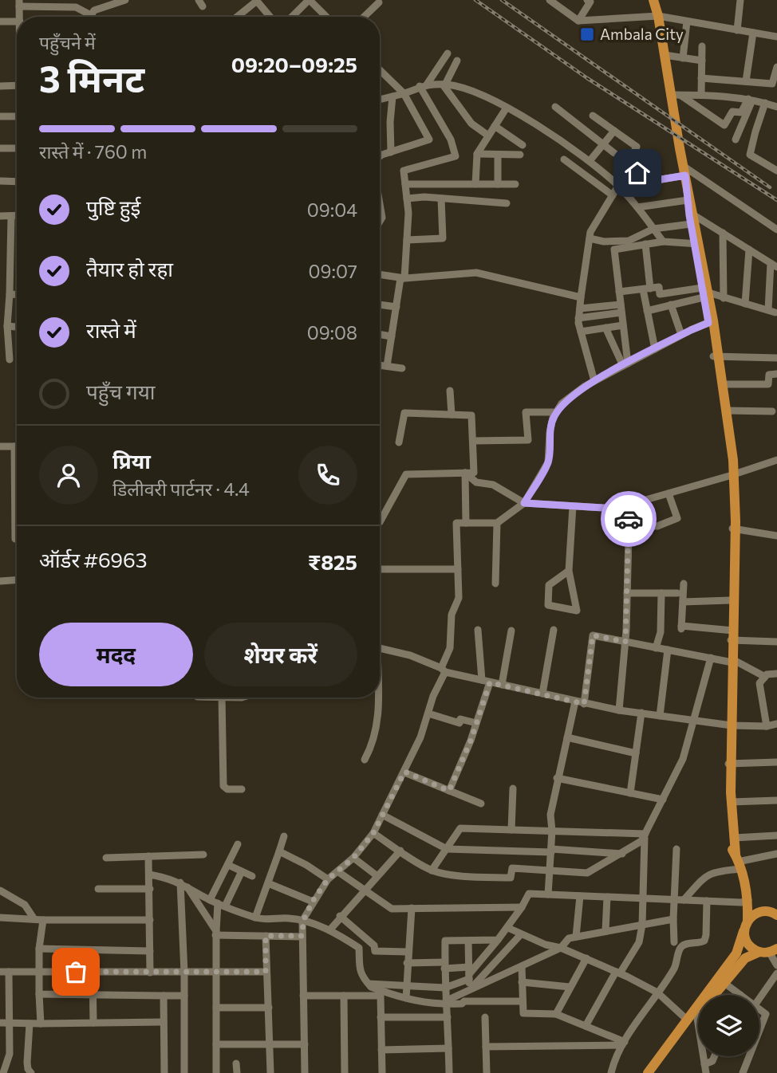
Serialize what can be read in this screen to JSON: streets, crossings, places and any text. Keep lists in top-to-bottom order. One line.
{"places":{"transit":["Ambala City"]},"page":{"heading":["3 मिनट","पहुँचने में","09:20–09:25"],"panel":["प्रिया","डिलीवरी पार्टनर · 4.4","ऑर्डर #6963","₹825"],"bar":"रास्ते में · 760 m","list":[["पुष्टि हुई","09:04"],["तैयार हो रहा","09:07"],["रास्ते में","09:08"],"पहुँच गया"],"buttons":["मदद","शेयर करें"]}}
